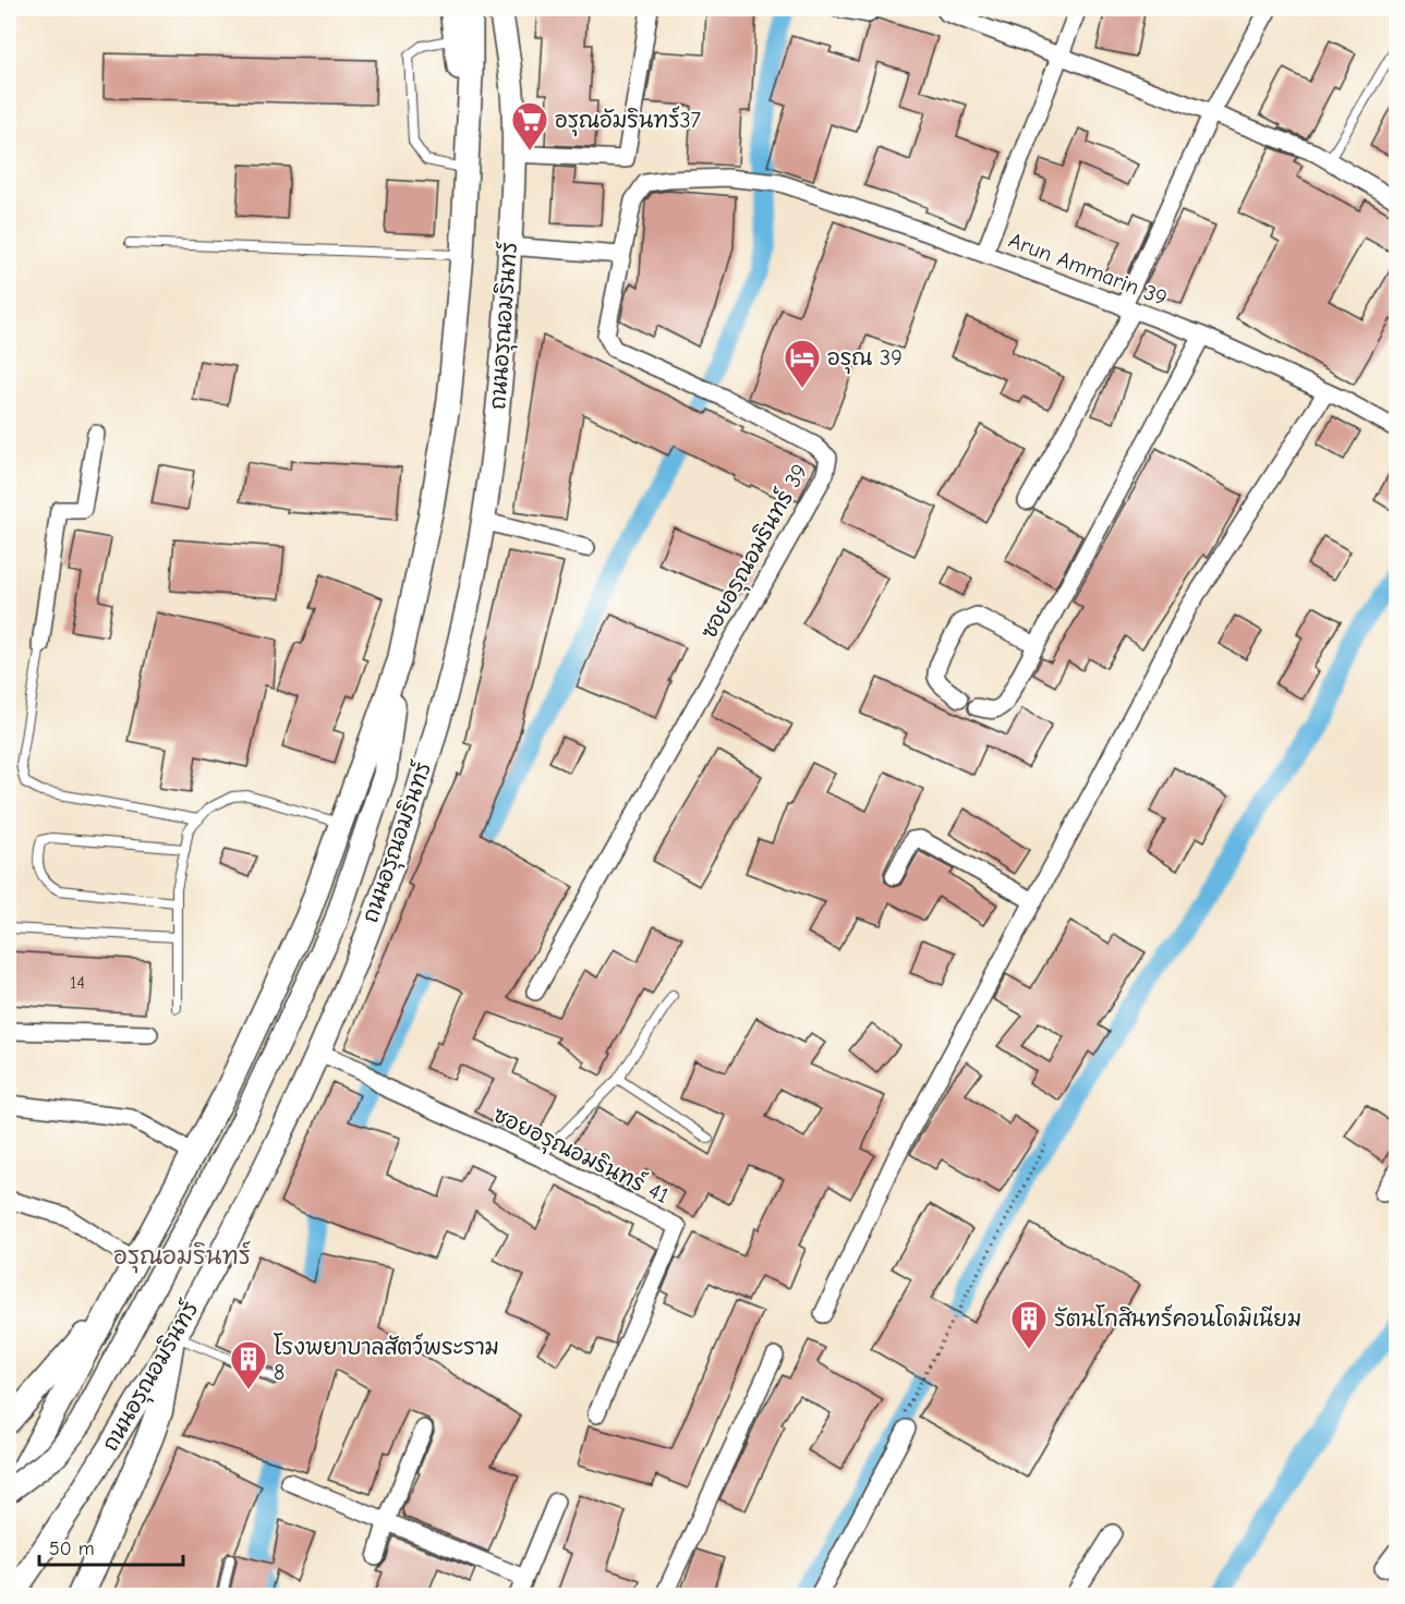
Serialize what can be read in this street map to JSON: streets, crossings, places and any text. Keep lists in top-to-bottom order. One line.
{"streets":{"main road":["ถนนอรุณอมรินทร์"],"street":["Arun Ammarin 39","ซอยอรุณอมรินทร์ 39","ซอยอรุณอมรินทร์ 41"]},"crossings":[["Arun Ammarin 39","ซอยอรุณอมรินทร์ 39"],["ถนนอรุณอมรินทร์","ซอยอรุณอมรินทร์ 41"]],"districts":["อรุณอมรินทร์"],"places":{"supermarket":["อรุณอัมรินทร์37"],"hotel":["อรุณ 39"],"building":["รัตนโกสินทร์คอนโดมิเนียม","โรงพยาบาลสัตว์พระราม 8"]},"house_numbers":["14"],"scale_bar":"50 m"}
